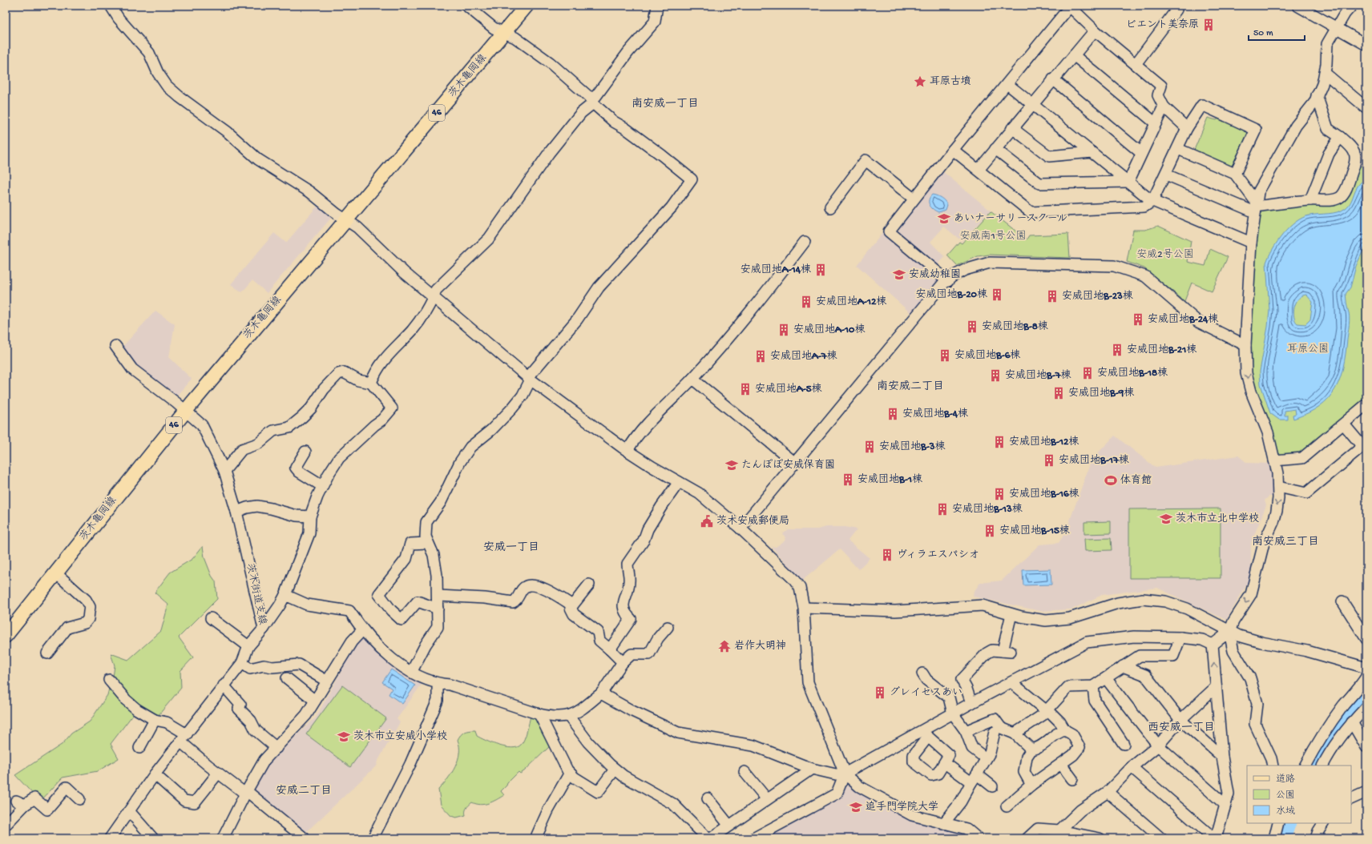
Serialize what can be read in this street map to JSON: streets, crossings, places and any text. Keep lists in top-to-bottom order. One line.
{"streets":{"main road":["茨木亀岡線","46"],"street":["茨木街道支線"]},"crossings":[["茨木亀岡線","茨木街道支線"]],"districts":["南安威一丁目","南安威二丁目","南安威三丁目","安威一丁目","西安威一丁目","安威二丁目"],"parks":["安威南1号公園","安威2号公園","耳原公園"],"places":{"building":["ビエント美奈原","安威団地A-14棟","安威団地B-20棟","安威団地B-23棟","安威団地A-12棟","安威団地B-24棟","安威団地B-8棟","安威団地A-10棟","安威団地B-21棟","安威団地B-6棟","安威団地A-7棟","安威団地B-18棟","安威団地B-7棟","安威団地A-5棟","安威団地B-9棟","安威団地B-4棟","安威団地B-12棟","安威団地B-3棟","安威団地B-17棟","安威団地B-1棟","安威団地B-16棟","安威団地B-13棟","安威団地B-15棟","ヴィラエスパシオ","グレイセスあい"],"place":["耳原古墳"],"school or university":["あいナーサリースクール","安威幼稚園","たんぽぽ安威保育園","茨木市立北中学校","茨木市立安威小学校","追手門学院大学"],"sports":["体育館"],"public building":["茨木安威郵便局"],"temple":["岩作大明神"]},"legend":["道路","公園","水域"],"scale_bar":"50 m"}
